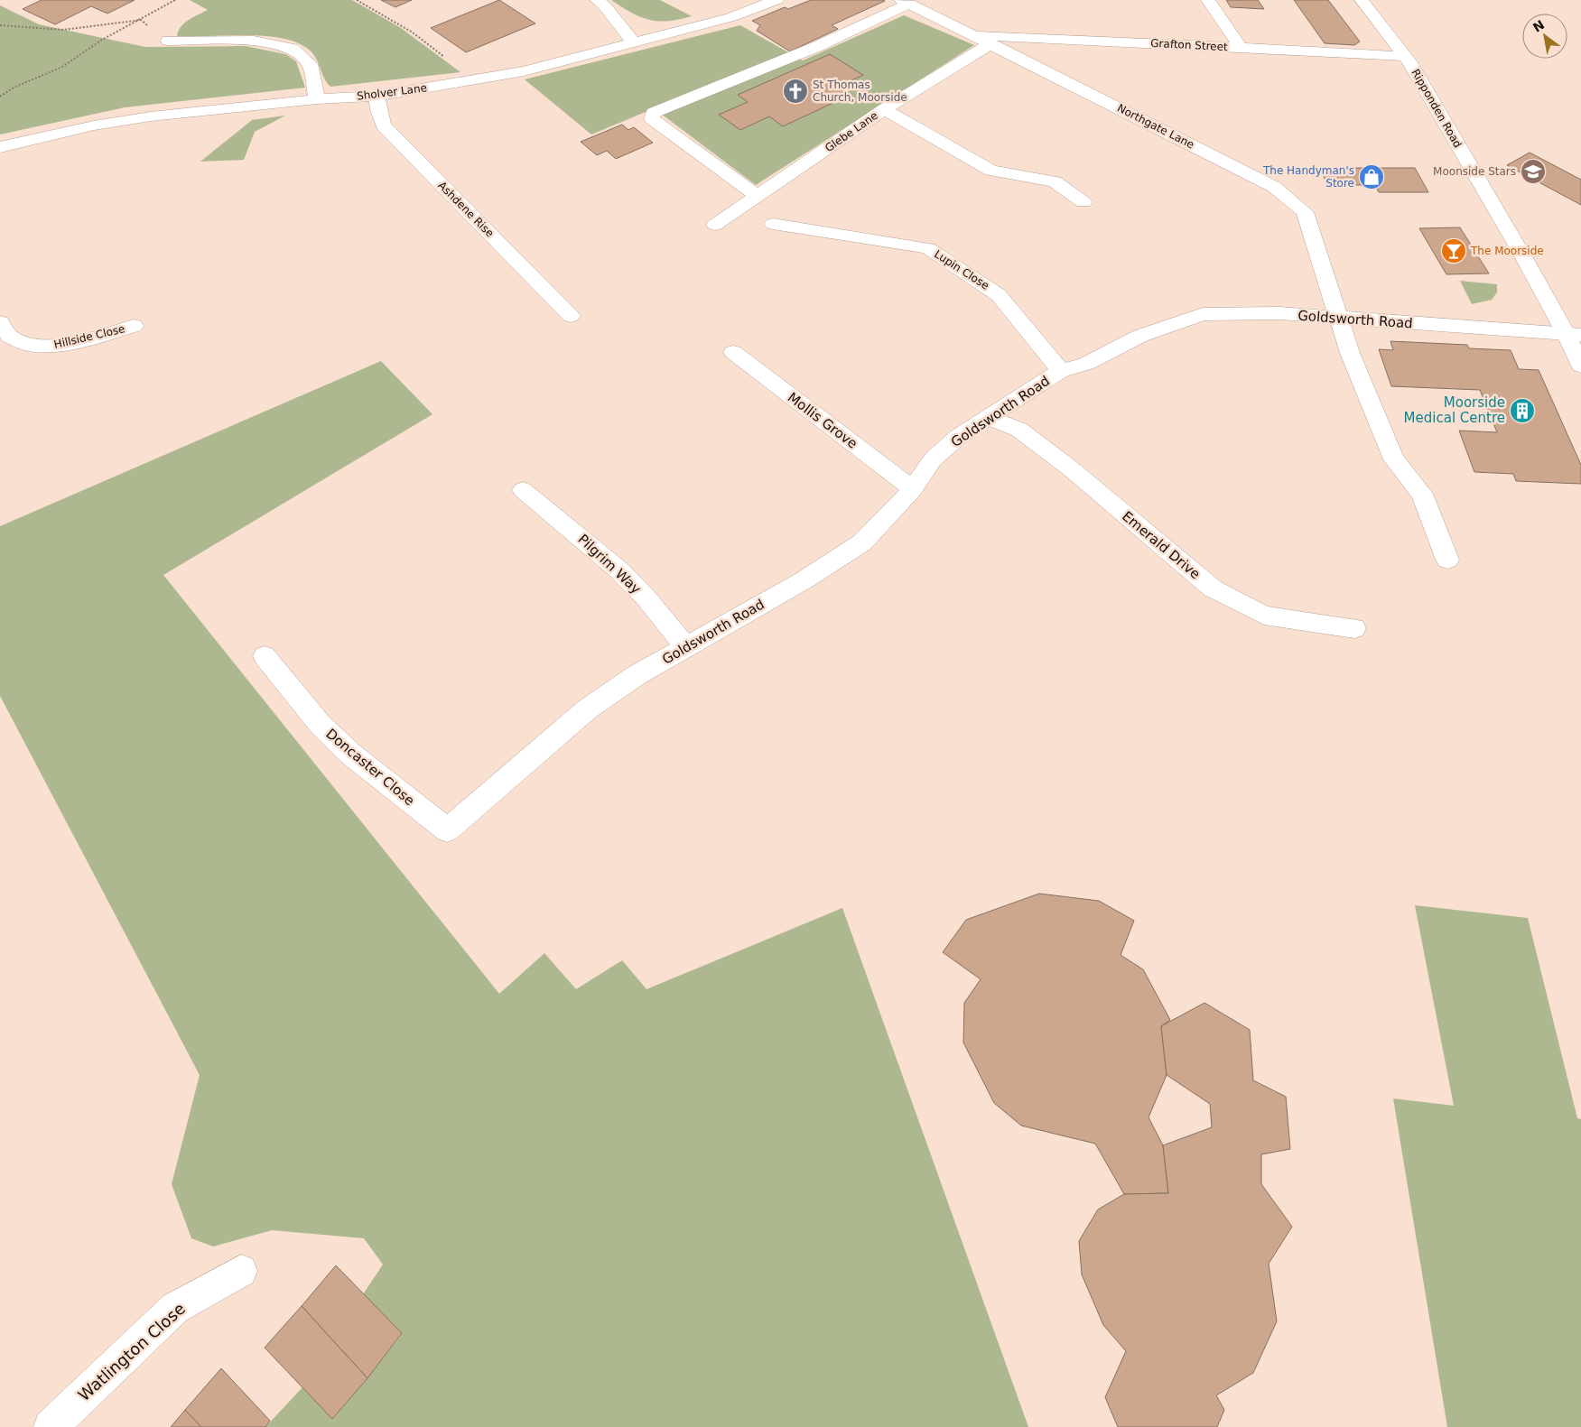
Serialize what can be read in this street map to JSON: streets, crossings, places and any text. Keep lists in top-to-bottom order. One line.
{"streets":{"street":["Grafton Street","Sholver Lane","Ripponden Road","Northgate Lane","Glebe Lane","Ashdene Rise","Lupin Close","Goldsworth Road","Hillside Close","Mollis Grove","Emerald Drive","Pilgrim Way","Doncaster Close","Watlington Close"]},"crossings":[["Grafton Street","Ripponden Road"],["Grafton Street","Northgate Lane"],["Sholver Lane","Ashdene Rise"],["Ripponden Road","Goldsworth Road"],["Northgate Lane","Glebe Lane"],["Northgate Lane","Goldsworth Road"],["Lupin Close","Goldsworth Road"],["Goldsworth Road","Mollis Grove"],["Goldsworth Road","Emerald Drive"],["Goldsworth Road","Pilgrim Way"],["Goldsworth Road","Doncaster Close"]],"places":{"church":["St Thomas Church, Moorside"],"school or university":["Moonside Stars"],"shop":["The Handyman's Store"],"bar":["The Moorside"],"building":["Moorside Medical Centre"]},"north":"top left"}
